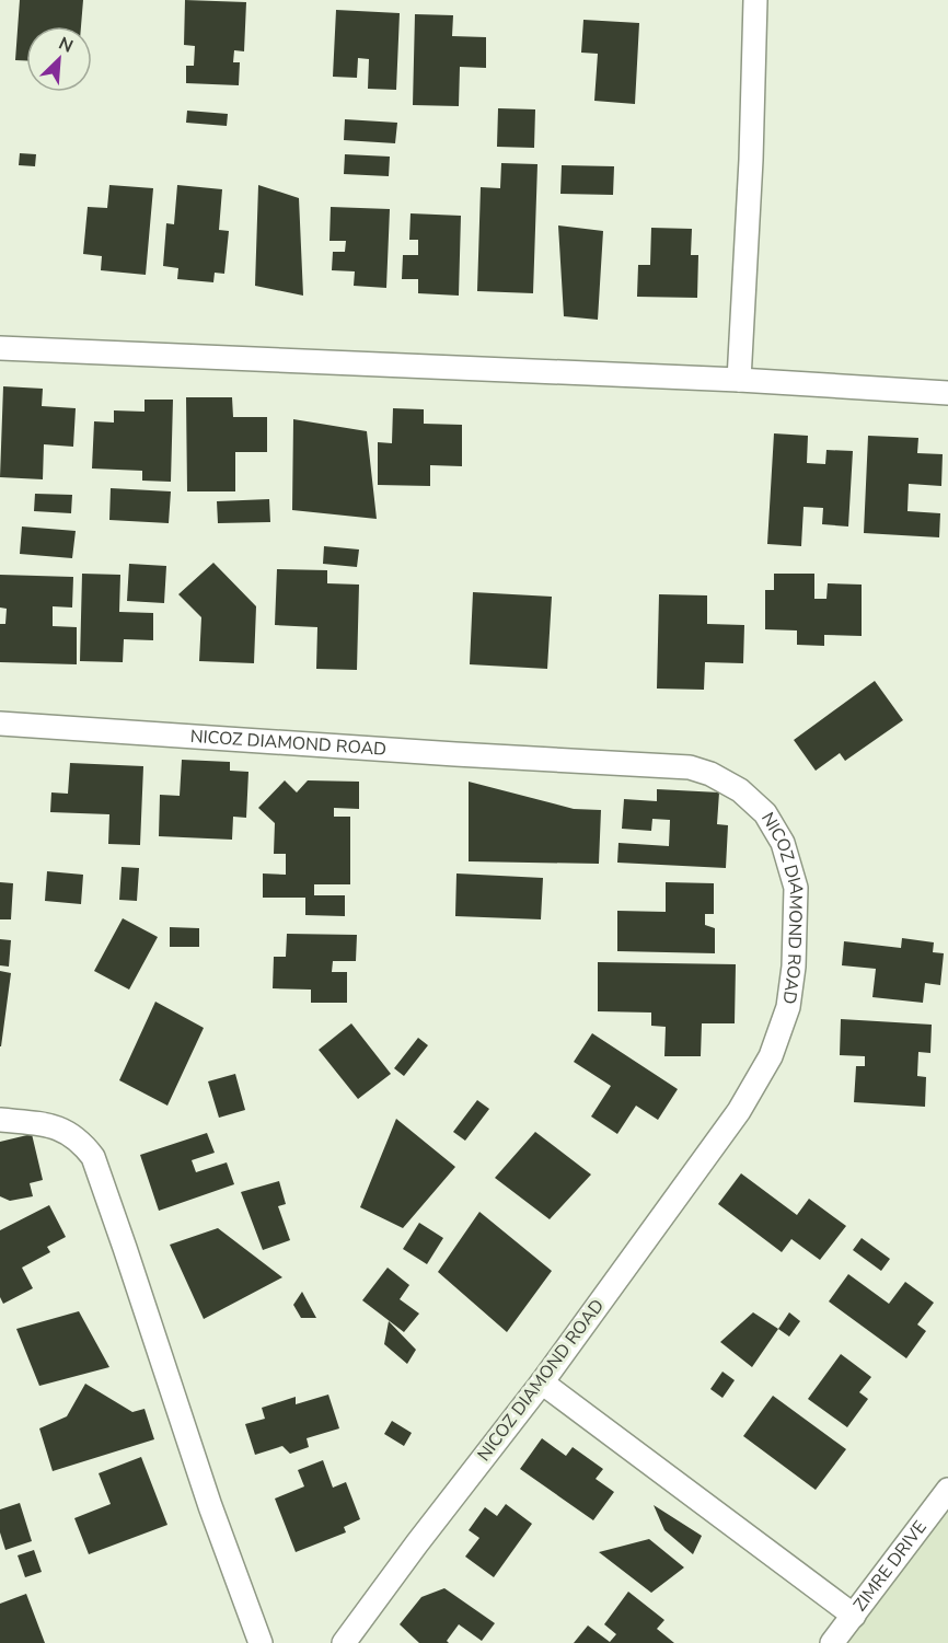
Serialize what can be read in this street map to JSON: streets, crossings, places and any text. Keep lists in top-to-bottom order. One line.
{"streets":{"street":["NICOZ DIAMOND ROAD","ZIMRE DRIVE"]},"north":"top right"}
